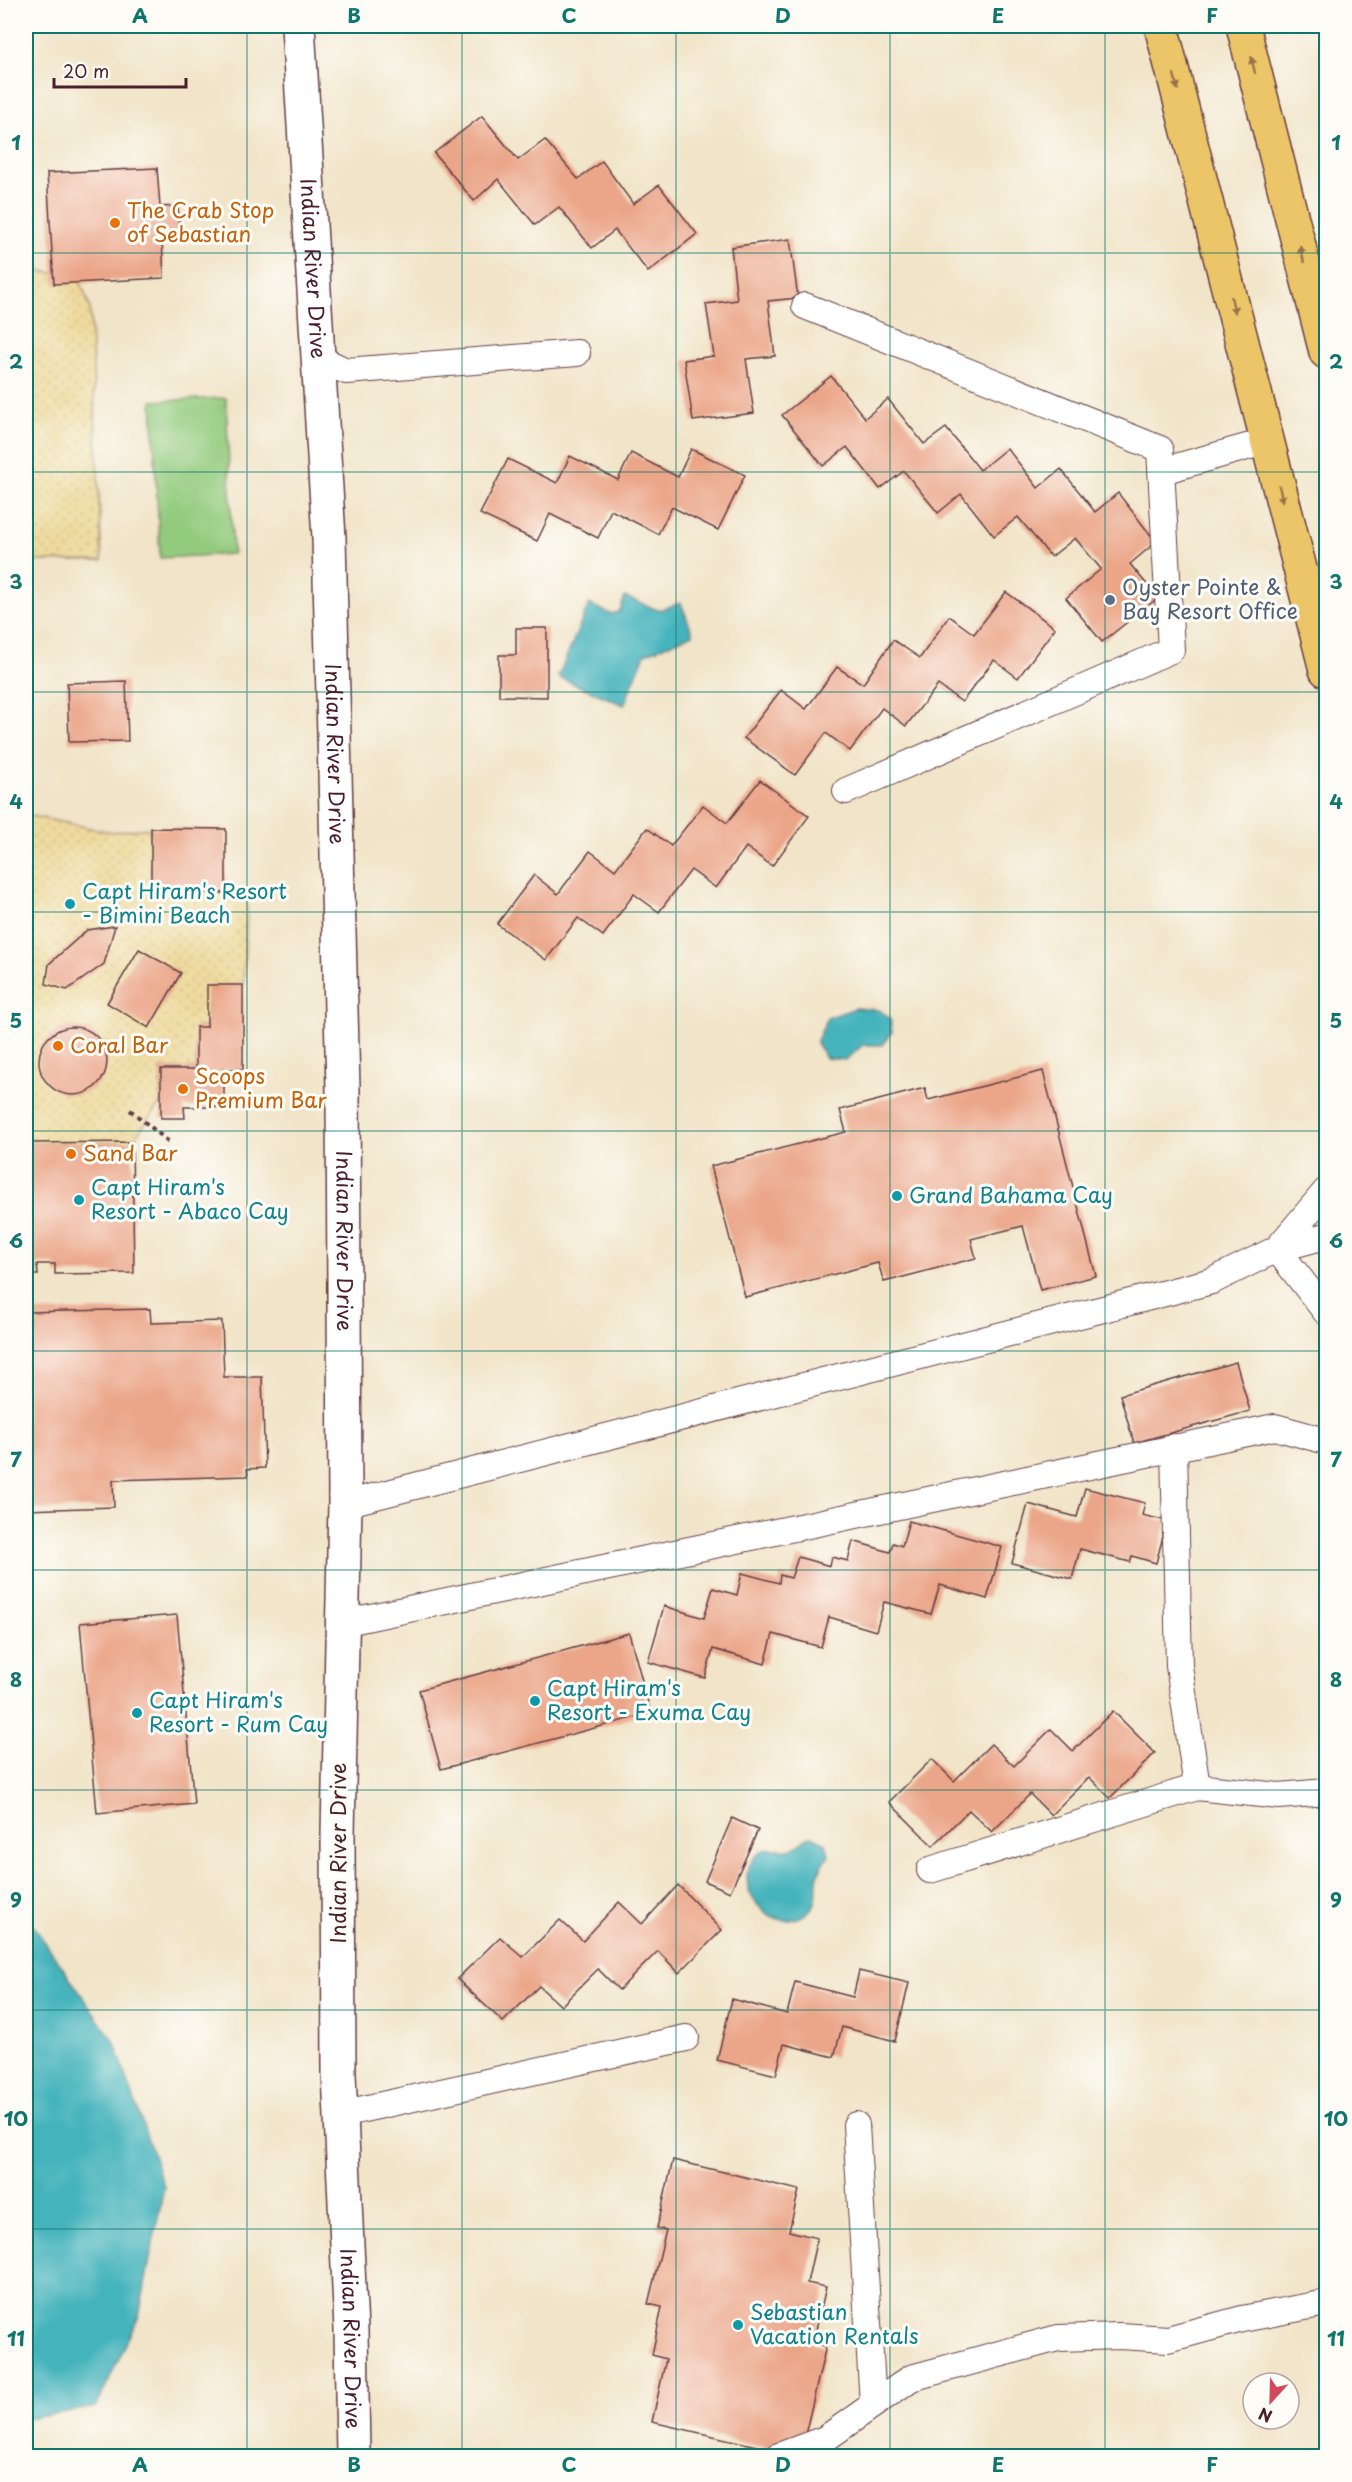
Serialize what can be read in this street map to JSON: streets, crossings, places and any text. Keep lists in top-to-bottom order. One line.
{"streets":{"street":["Indian River Drive"]},"places":["The Crab Stop of Sebastian","Oyster Pointe & Bay Resort Office","Capt Hiram's Resort - Bimini Beach","Coral Bar","Scoops Premium Bar","Sand Bar","Grand Bahama Cay","Capt Hiram's Resort - Abaco Cay","Capt Hiram's Resort - Exuma Cay","Capt Hiram's Resort - Rum Cay","Sebastian Vacation Rentals"],"scale_bar":"20 m","north":"bottom","grid":{"columns":["A","B","C","D","E","F"],"rows":["1","2","3","4","5","6","7","8","9","10","11"]}}
